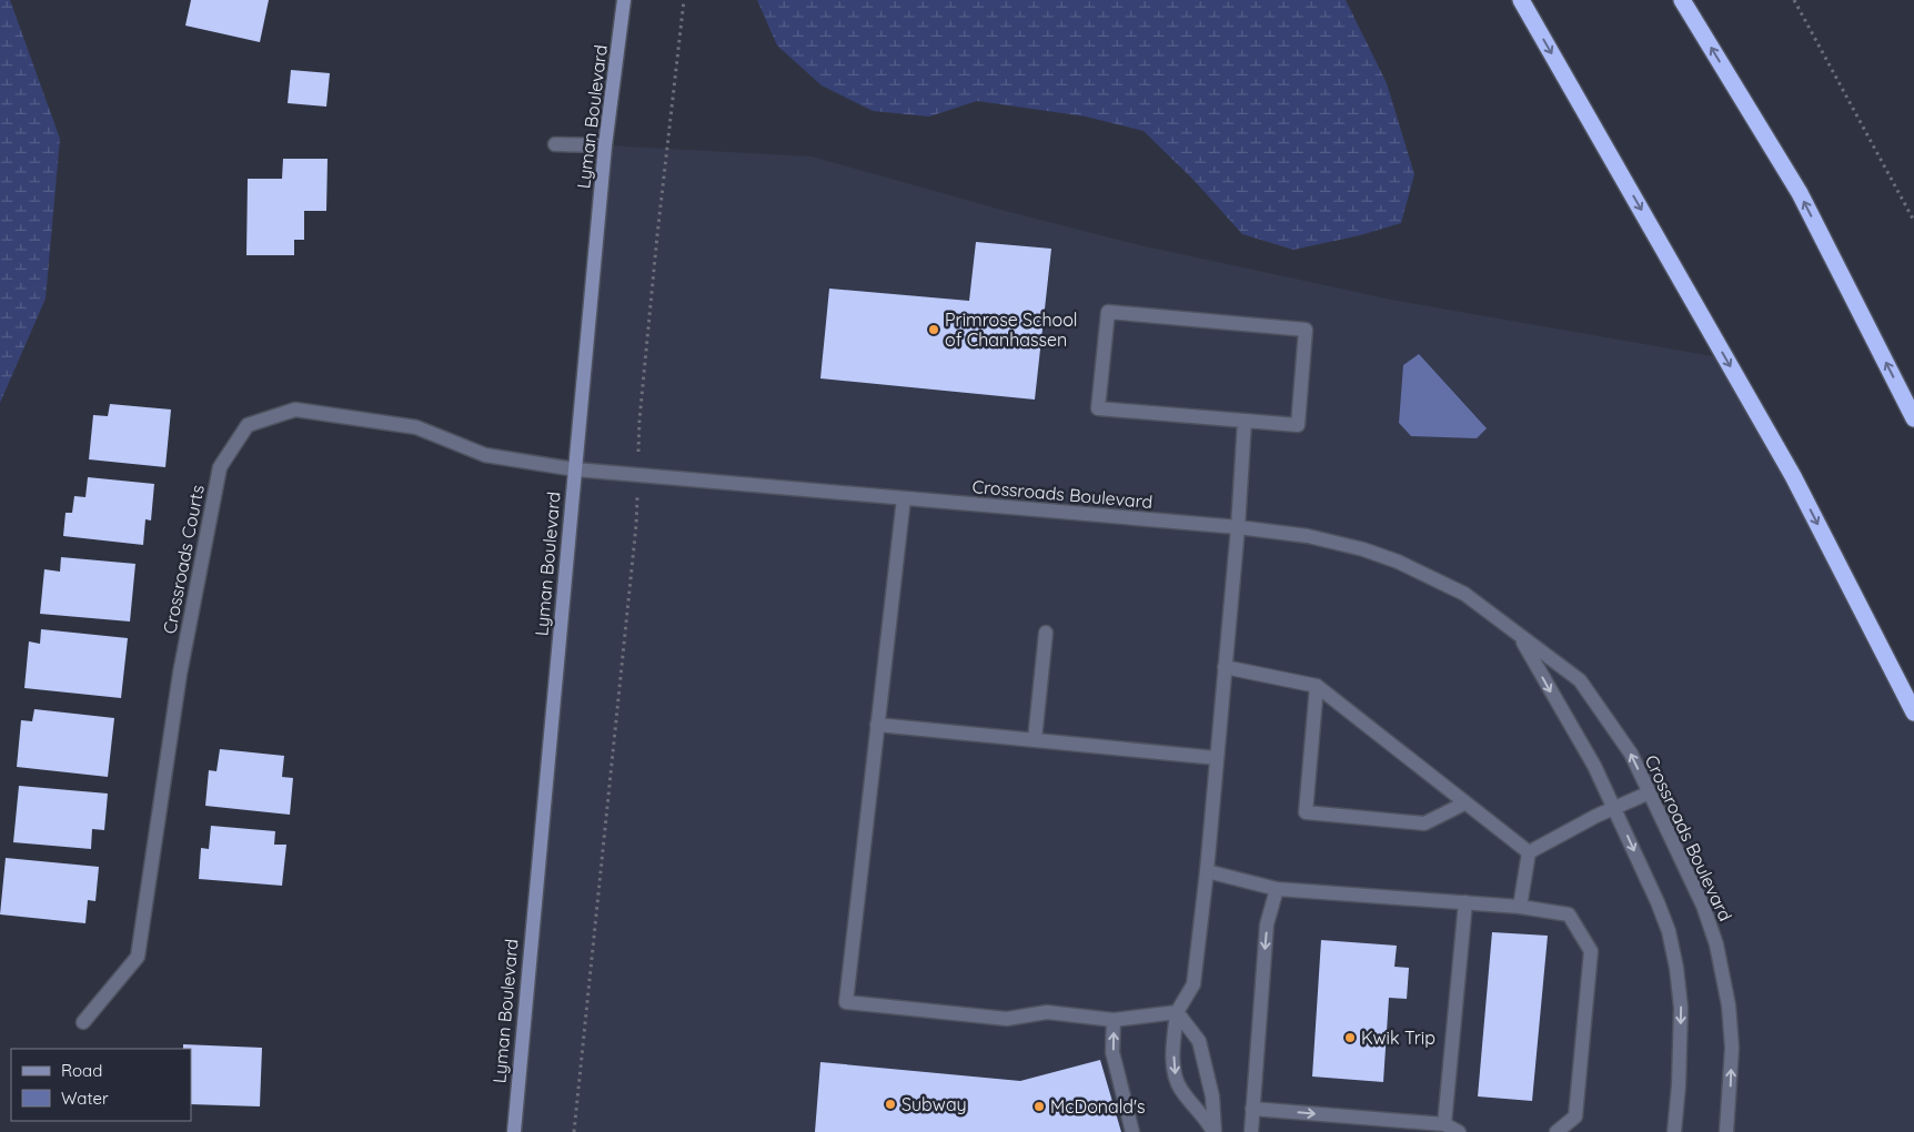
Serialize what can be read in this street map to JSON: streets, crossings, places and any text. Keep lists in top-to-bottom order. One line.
{"streets":{"main road":["Lyman Boulevard"],"street":["Crossroads Boulevard","Crossroads Courts"]},"crossings":[["Lyman Boulevard","Crossroads Boulevard"],["Lyman Boulevard","Crossroads Courts"],["Crossroads Boulevard","Crossroads Courts"]],"places":["Primrose School of Chanhassen","Kwik Trip","Subway","McDonald's"],"legend":["Road","Water"]}
